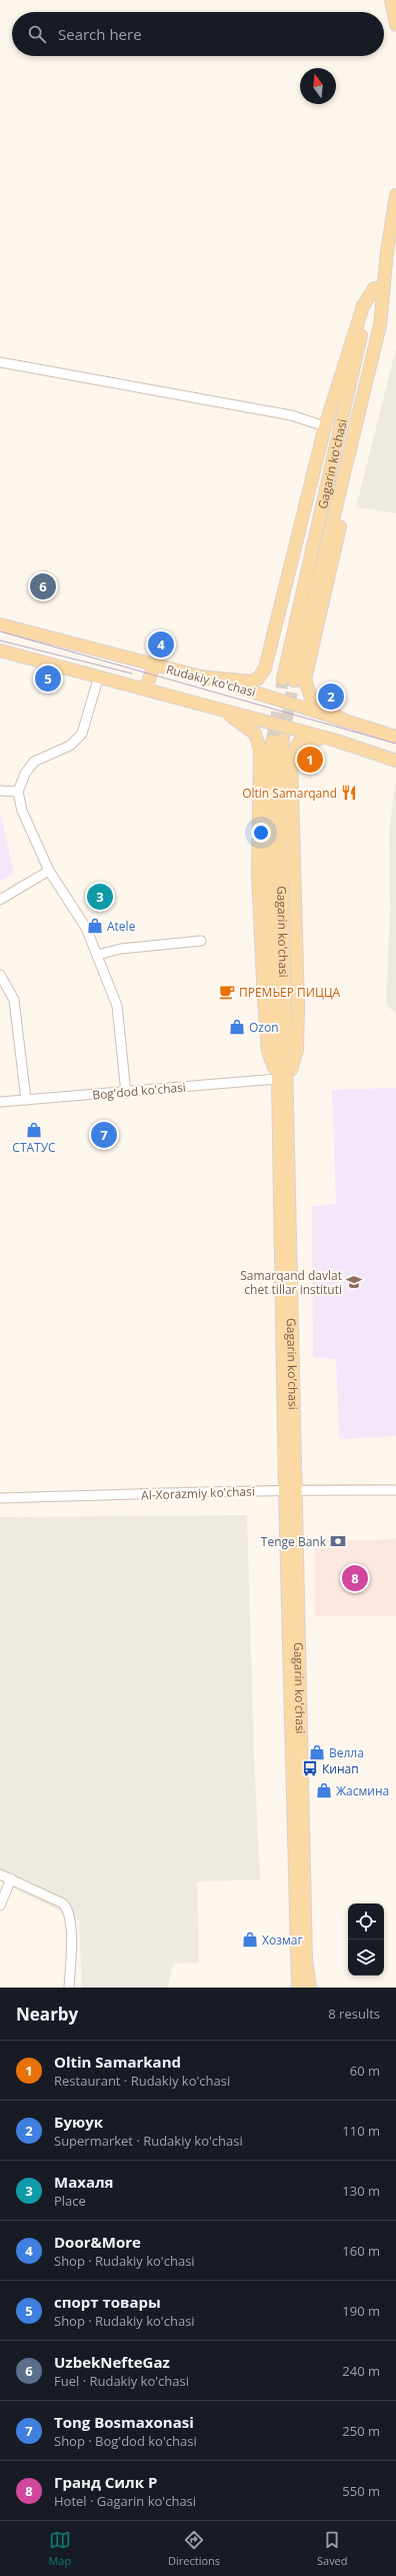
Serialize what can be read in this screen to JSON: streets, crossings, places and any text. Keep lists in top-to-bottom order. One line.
{"streets":{"main road":["Gagarin ko'chasi","Rudakiy ko'chasi"],"street":["Bog'dod ko'chasi","Al-Xorazmiy ko'chasi"]},"crossings":[["Gagarin ko'chasi","Bog'dod ko'chasi"],["Gagarin ko'chasi","Al-Xorazmiy ko'chasi"]],"places":{"restaurant":["Oltin Samarqand"],"shop":["Atele","Ozon","СТАТУС","Велла","Жасмина","Хозмаг"],"cafe":["ПРЕМЬЕР ПИЦЦА"],"school or university":["Samarqand davlat chet tillar instituti"],"bank":["Tenge Bank"],"bus stop":["Кинап"]},"north":"top","page":{"search":"Search here","pins":["6","4","5","2","1","3","7","8"],"heading":["Nearby","8 results"],"list":[{"mark":"1","name":"Oltin Samarkand","note":"Restaurant · Rudakiy ko'chasi","value":"60 m"},{"mark":"2","name":"Буюук","note":"Supermarket · Rudakiy ko'chasi","value":"110 m"},{"mark":"3","name":"Махаля","note":"Place","value":"130 m"},{"mark":"4","name":"Door&More","note":"Shop · Rudakiy ko'chasi","value":"160 m"},{"mark":"5","name":"спорт товары","note":"Shop · Rudakiy ko'chasi","value":"190 m"},{"mark":"6","name":"UzbekNefteGaz","note":"Fuel · Rudakiy ko'chasi","value":"240 m"},{"mark":"7","name":"Tong Bosmaxonasi","note":"Shop · Bog'dod ko'chasi","value":"250 m"},{"mark":"8","name":"Гранд Силк Р","note":"Hotel · Gagarin ko'chasi","value":"550 m"}],"nav":["Map","Directions","Saved"]}}
